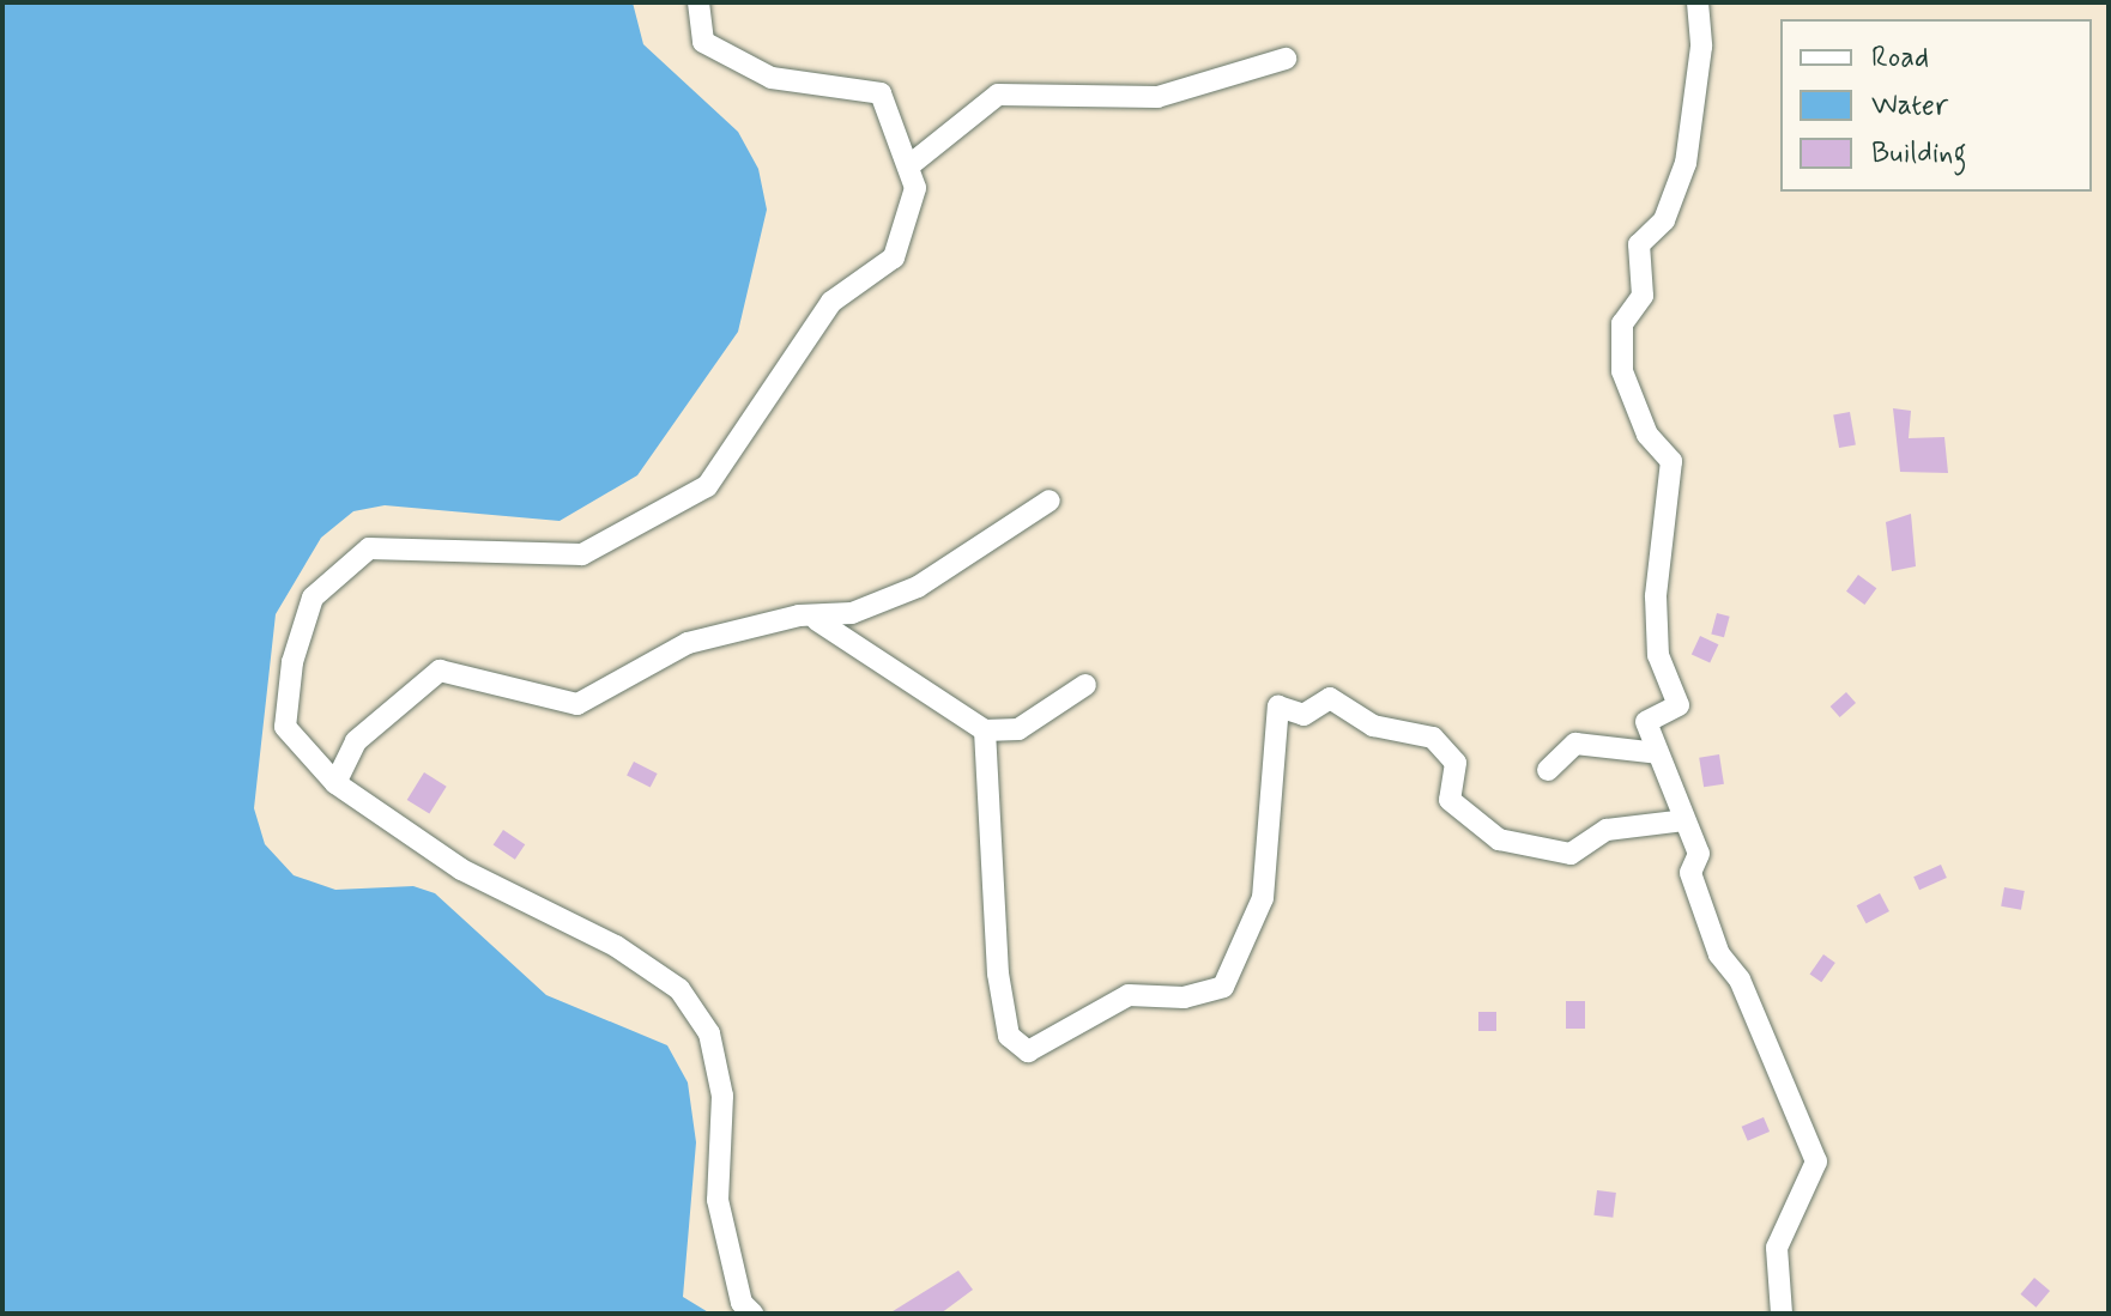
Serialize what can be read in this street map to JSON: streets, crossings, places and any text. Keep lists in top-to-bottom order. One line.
{"legend":["Road","Water","Building"]}
